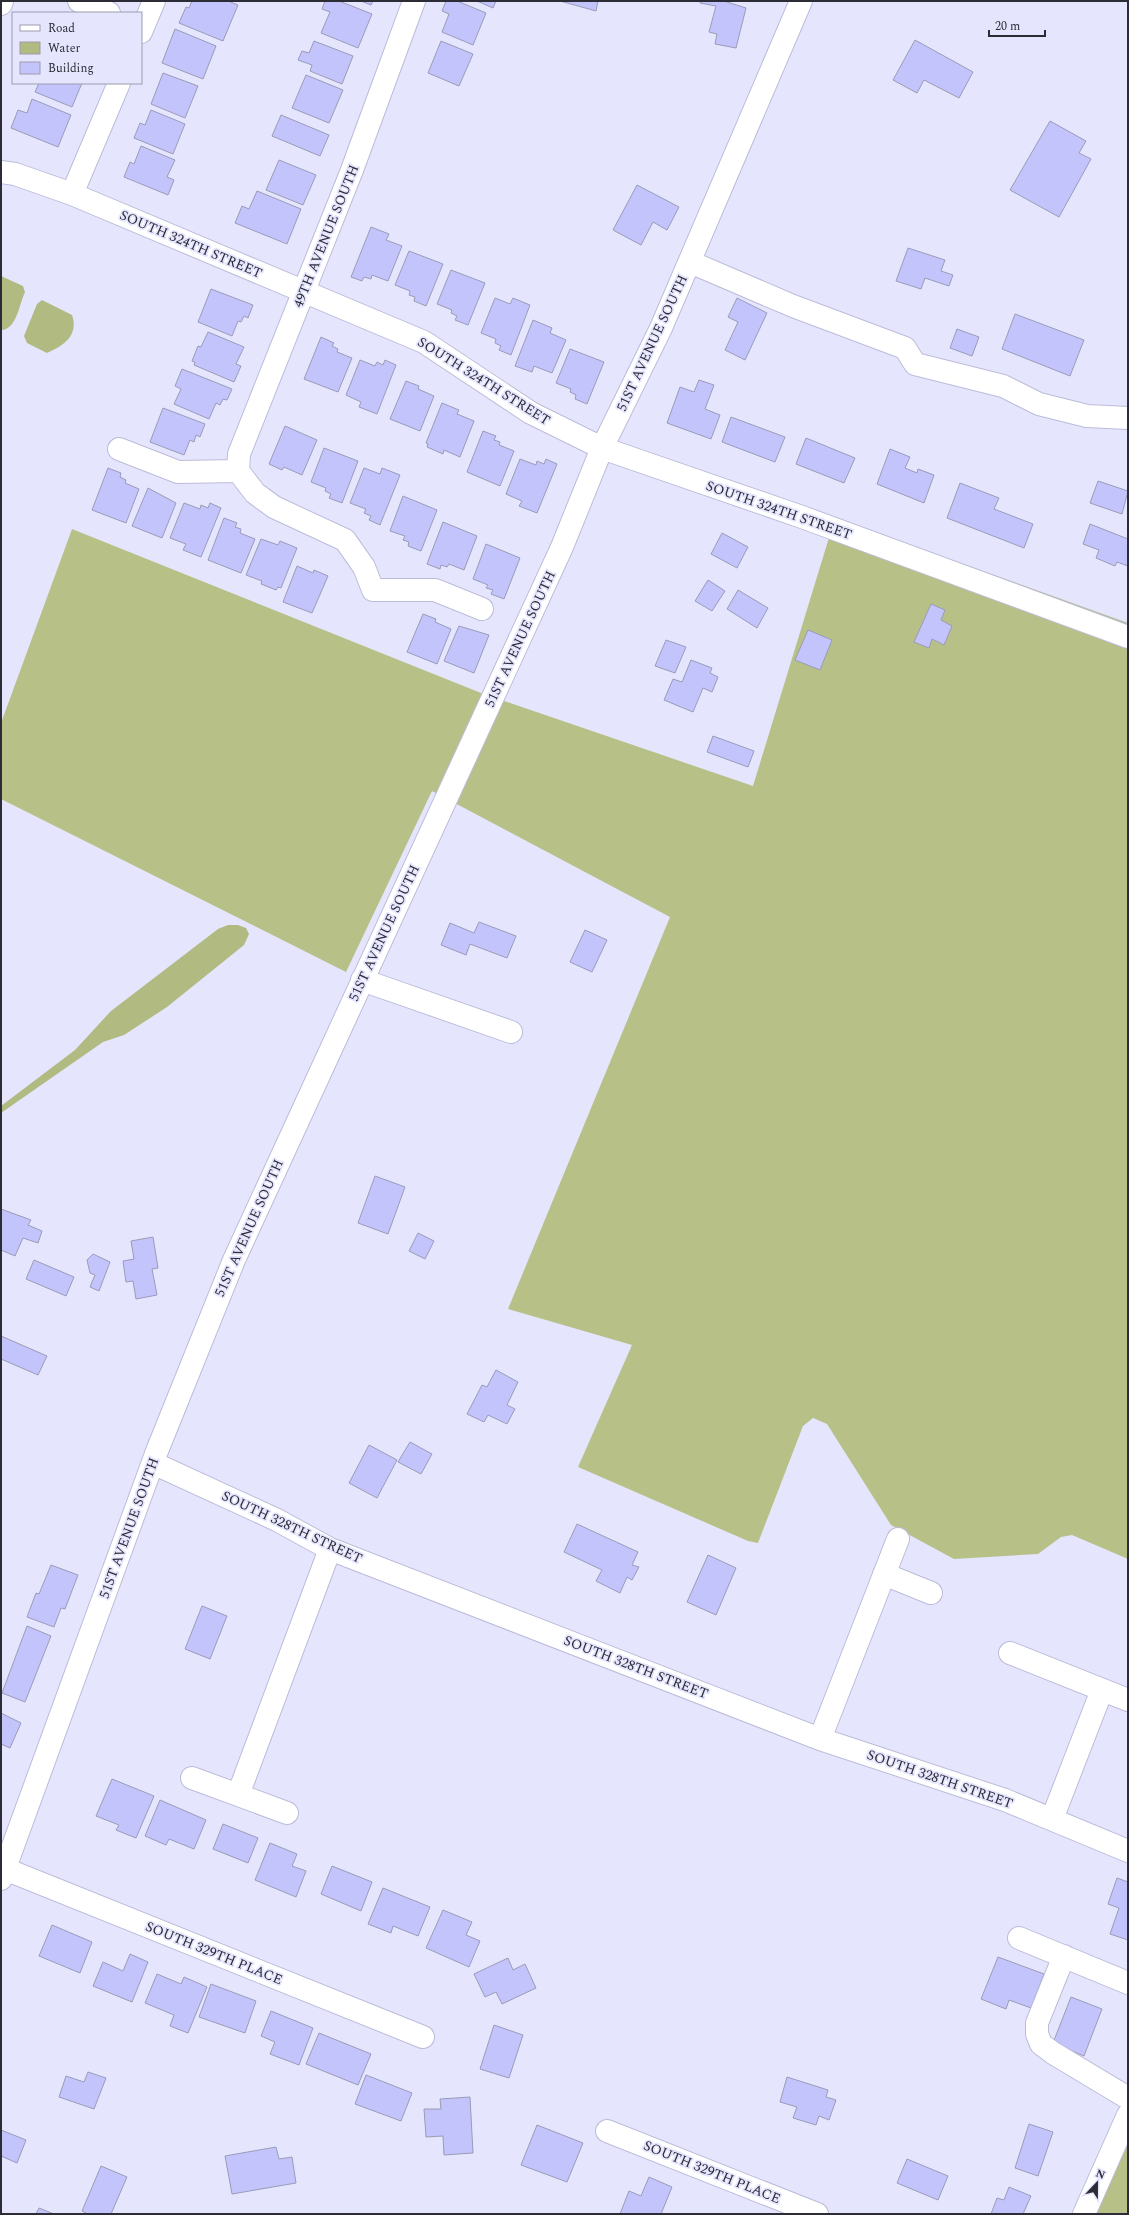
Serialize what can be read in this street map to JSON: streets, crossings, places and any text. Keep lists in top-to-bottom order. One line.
{"streets":{"street":["49TH AVENUE SOUTH","SOUTH 324TH STREET","51ST AVENUE SOUTH","SOUTH 328TH STREET","SOUTH 329TH PLACE"]},"crossings":[["49TH AVENUE SOUTH","SOUTH 324TH STREET"],["SOUTH 324TH STREET","51ST AVENUE SOUTH"],["51ST AVENUE SOUTH","SOUTH 328TH STREET"],["51ST AVENUE SOUTH","SOUTH 329TH PLACE"]],"legend":["Road","Water","Building"],"scale_bar":"20 m","north":"top"}
